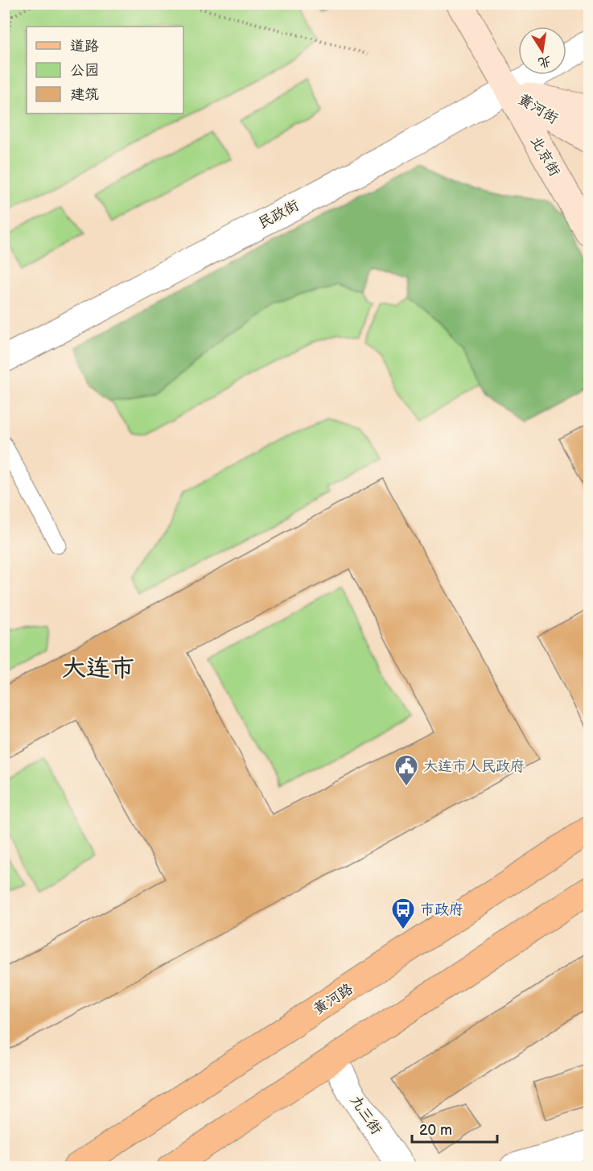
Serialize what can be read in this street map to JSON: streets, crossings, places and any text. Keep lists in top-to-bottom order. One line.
{"streets":{"main road":["黄河路"],"street":["黄河街","北京街","民政街","九三街"]},"crossings":[["黄河街","北京街"],["黄河街","民政街"],["北京街","民政街"]],"districts":["大连市"],"places":{"public building":["大连市人民政府"],"bus stop":["市政府"]},"legend":["道路","公园","建筑"],"scale_bar":"20 m","north":"bottom"}
